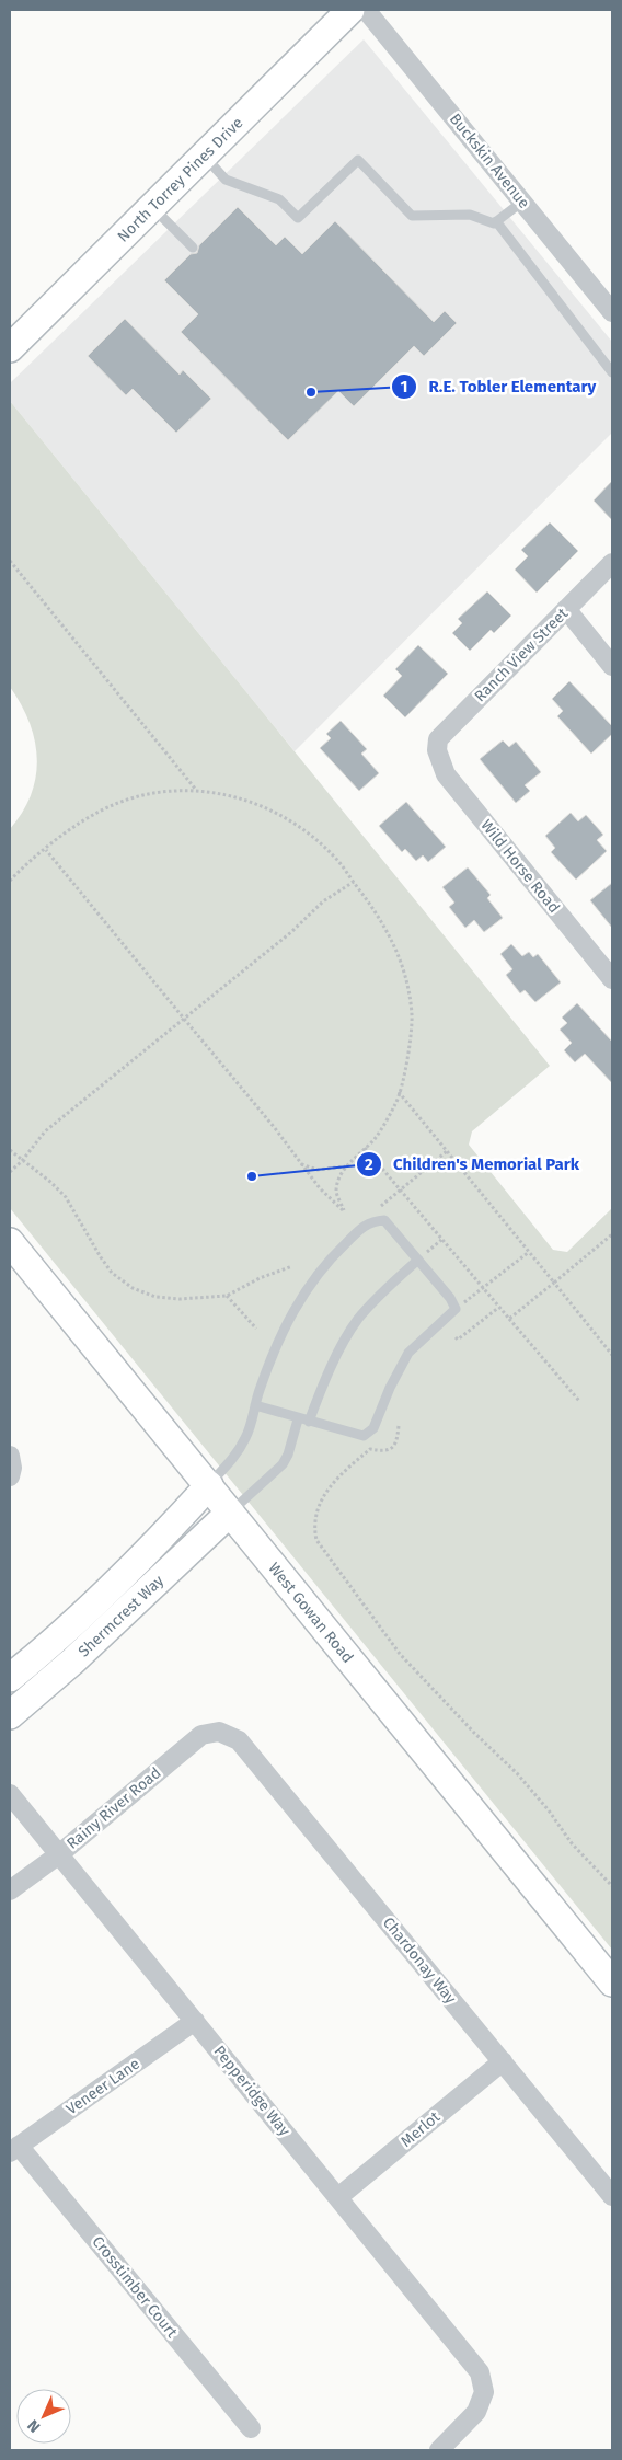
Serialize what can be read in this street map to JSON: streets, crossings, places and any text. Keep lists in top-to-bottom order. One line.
{"streets":{"street":["Buckskin Avenue","North Torrey Pines Drive","Ranch View Street","Wild Horse Road","West Gowan Road","Shermcrest Way","Rainy River Road","Chardonay Way","Veneer Lane","Pepperidge Way","Merlot","Crosstimber Court"]},"crossings":[["Ranch View Street","Wild Horse Road"],["West Gowan Road","Shermcrest Way"],["Rainy River Road","Chardonay Way"],["Rainy River Road","Pepperidge Way"],["Chardonay Way","Merlot"],["Veneer Lane","Pepperidge Way"],["Veneer Lane","Crosstimber Court"],["Pepperidge Way","Merlot"]],"places":["R.E. Tobler Elementary","Children's Memorial Park"],"north":"bottom left"}
